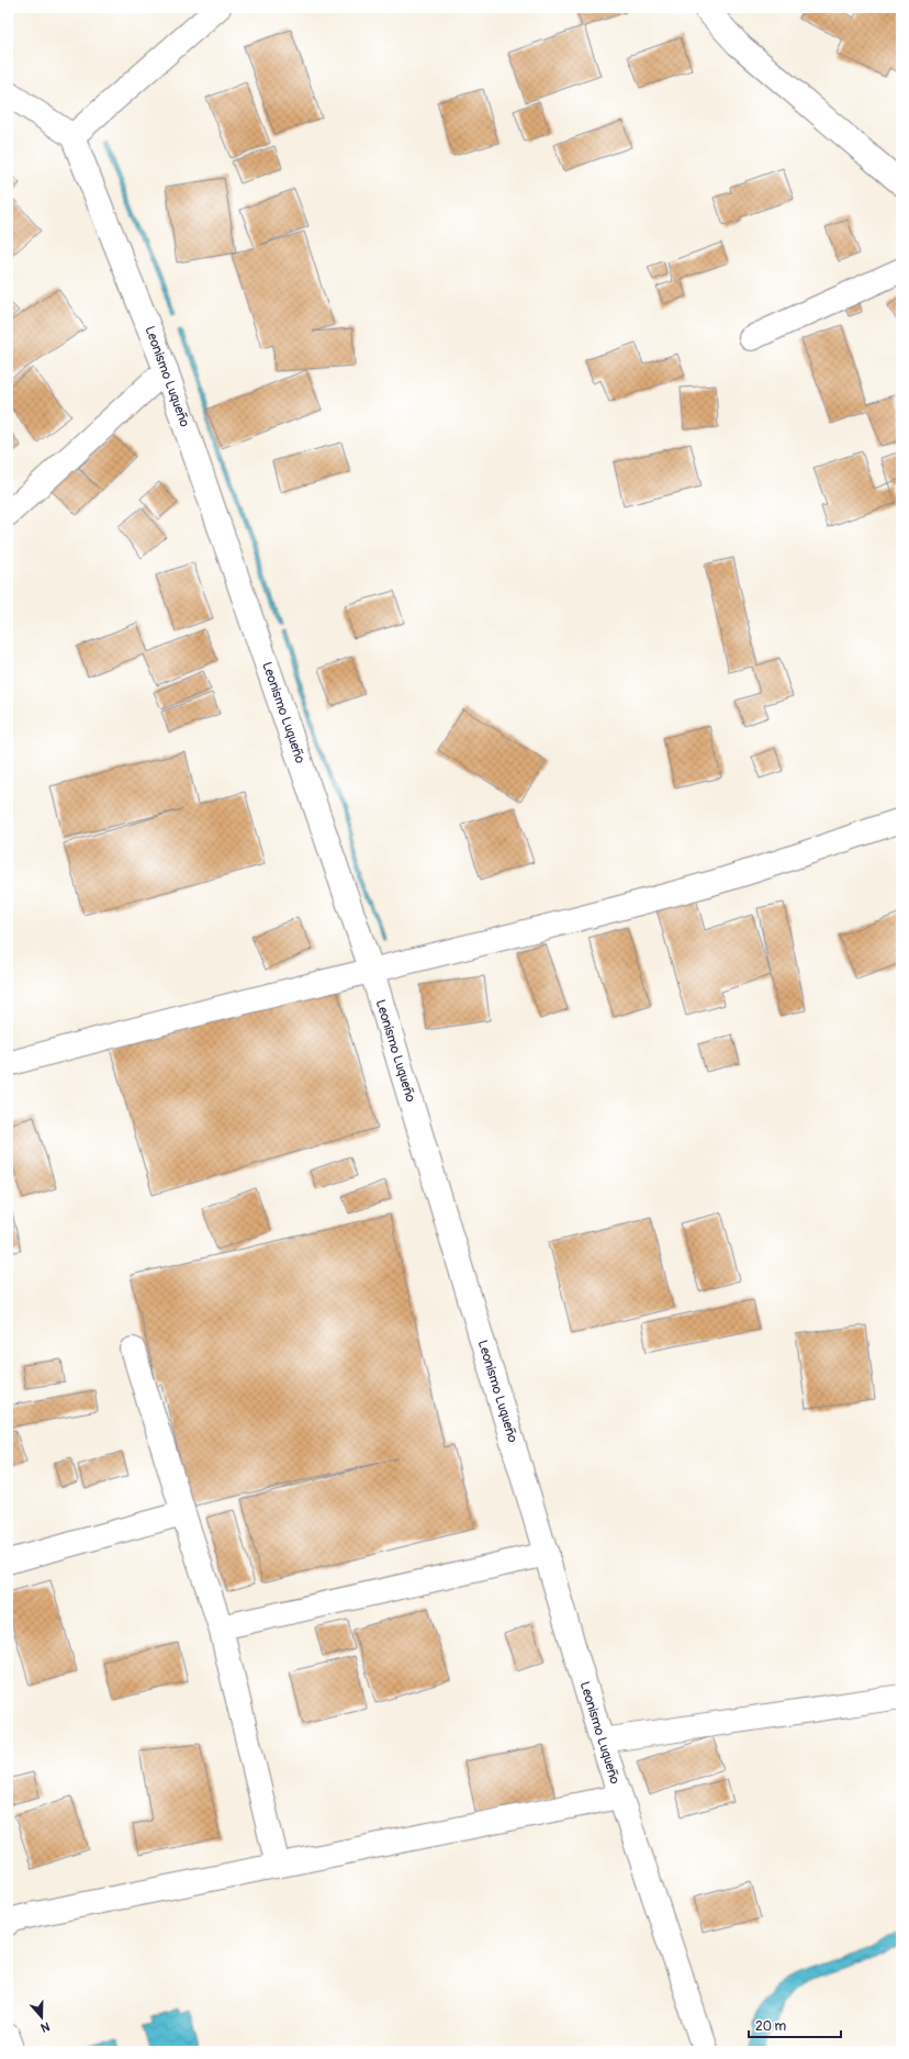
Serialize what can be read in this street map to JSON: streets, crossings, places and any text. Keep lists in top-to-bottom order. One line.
{"streets":{"street":["Leonismo Luqueño"]},"scale_bar":"20 m","north":"bottom"}
